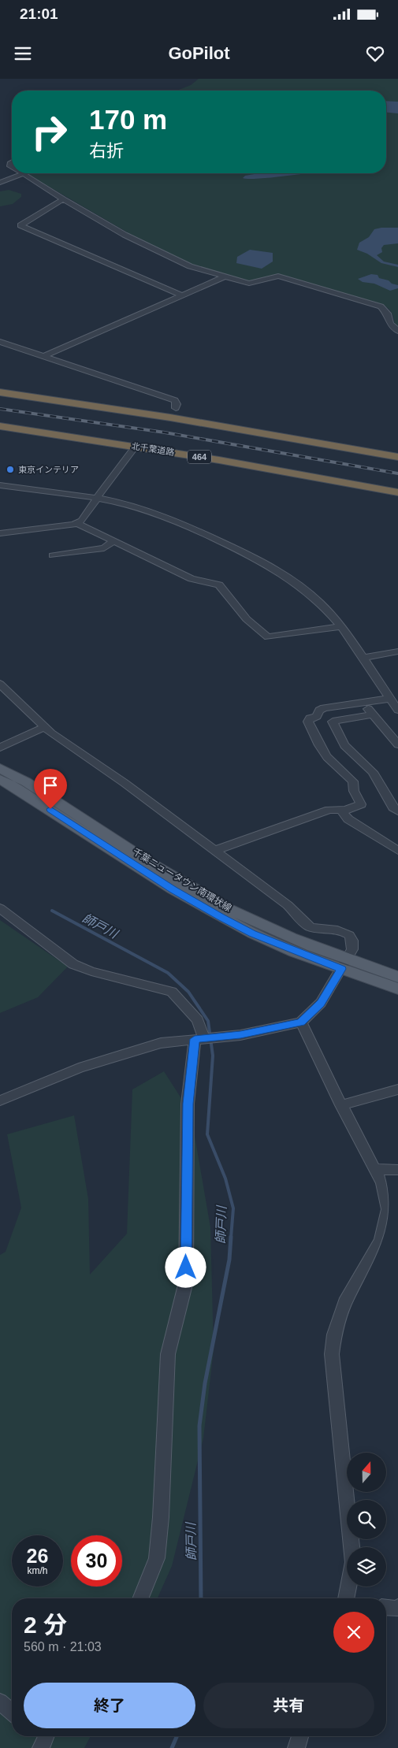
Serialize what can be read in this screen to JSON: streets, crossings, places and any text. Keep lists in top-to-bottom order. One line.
{"streets":{"highway":["北千葉道路","464"],"main road":["千葉ニュータウン南環状線"]},"water":["師戸川"],"places":["東京インテリア"],"north":"top","page":{"status":"21:01","header":"GoPilot","turn":["170 m","右折"],"speed":"26 km/h","limit":"30","heading":["2 分","560 m · 21:03"],"buttons":["終了","共有"]}}
